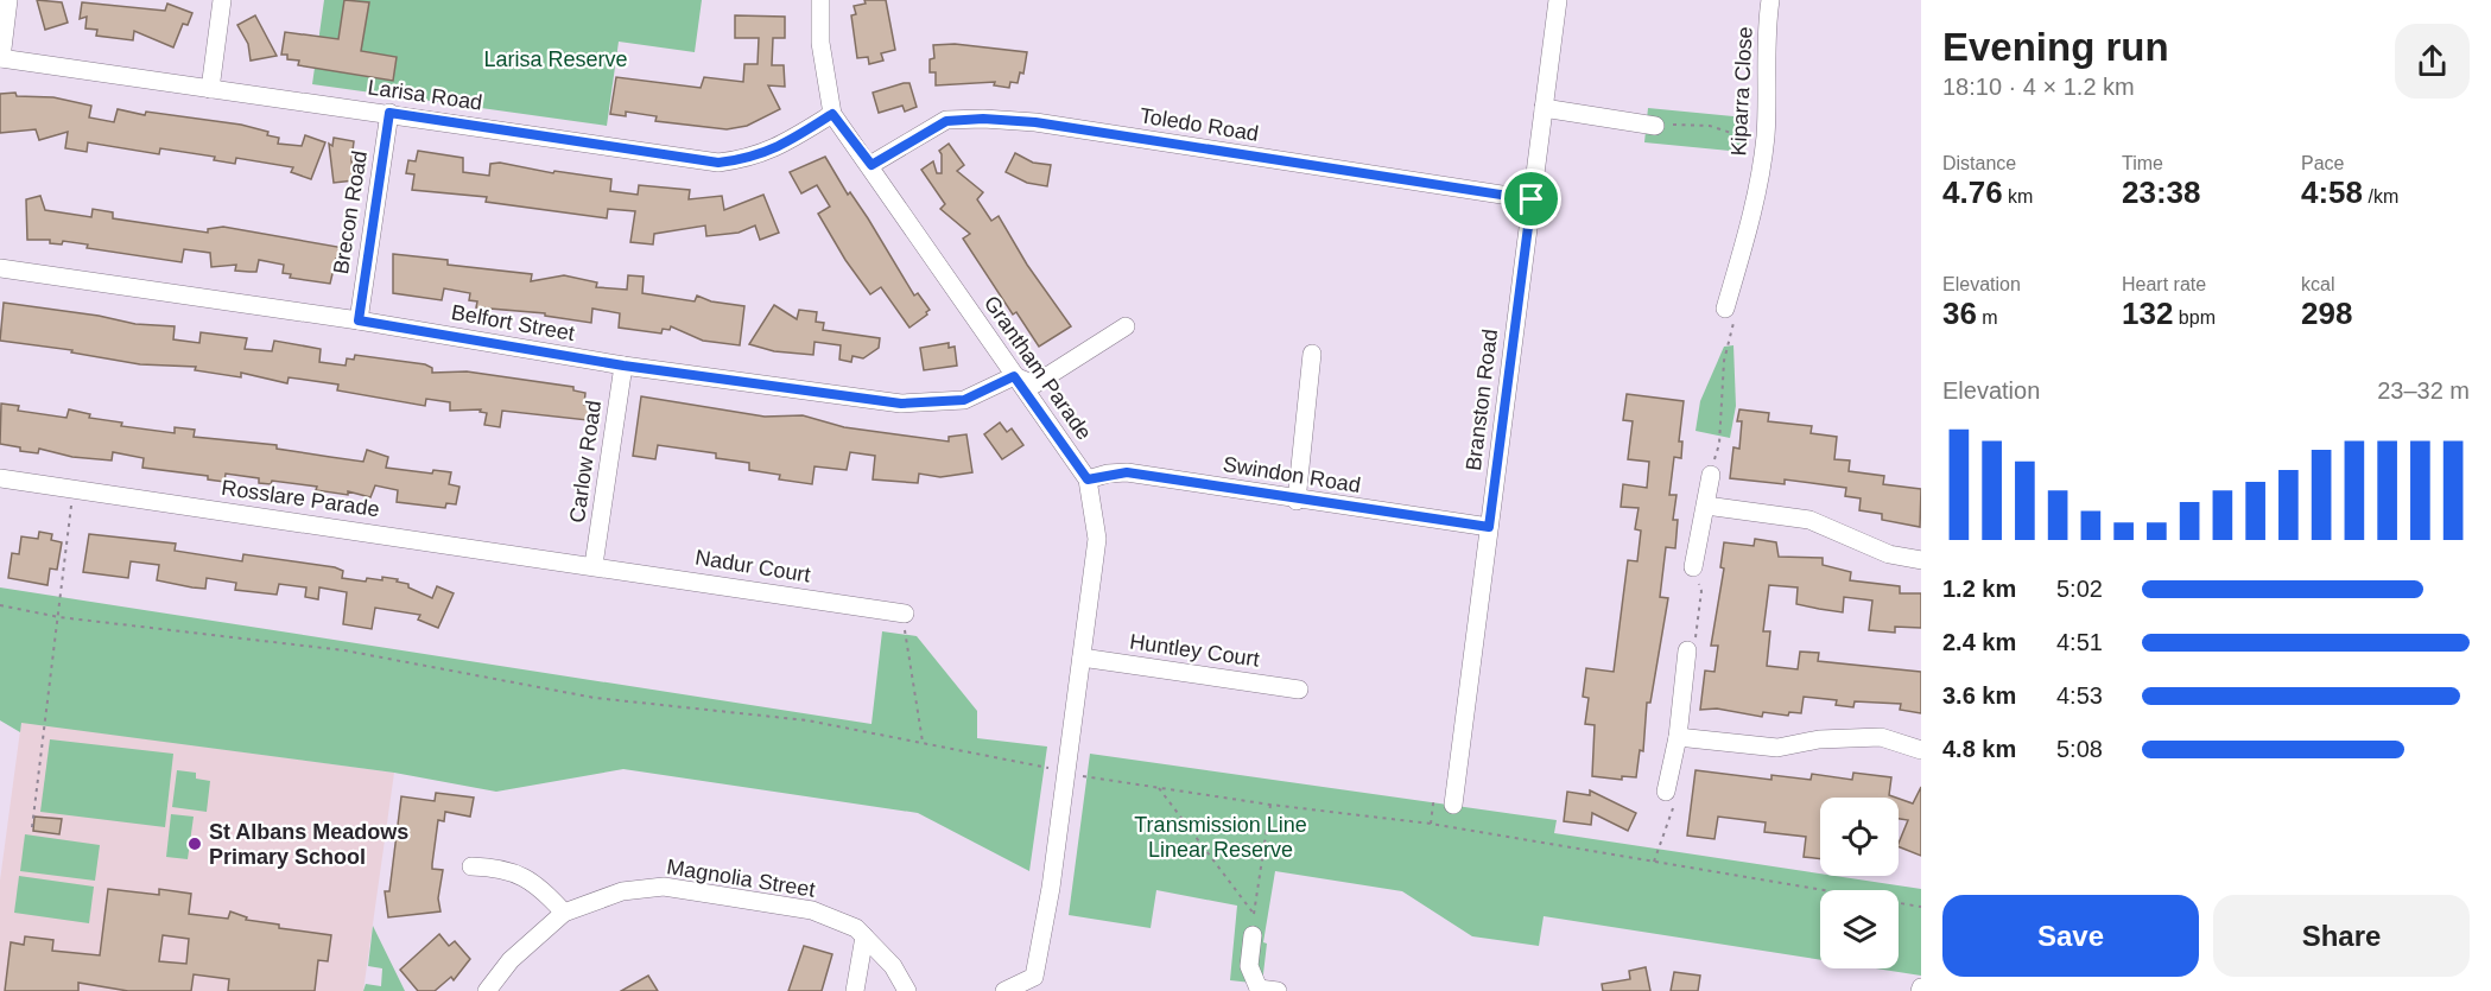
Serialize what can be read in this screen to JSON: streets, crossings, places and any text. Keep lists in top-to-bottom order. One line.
{"streets":{"street":["Kiparra Close","Larisa Road","Toledo Road","Brecon Road","Belfort Street","Grantham Parade","Branston Road","Carlow Road","Swindon Road","Rosslare Parade","Nadur Court","Huntley Court","Magnolia Street"]},"crossings":[["Larisa Road","Brecon Road"],["Larisa Road","Grantham Parade"],["Toledo Road","Grantham Parade"],["Toledo Road","Branston Road"],["Brecon Road","Belfort Street"],["Belfort Street","Grantham Parade"],["Belfort Street","Carlow Road"],["Grantham Parade","Swindon Road"],["Grantham Parade","Huntley Court"],["Branston Road","Swindon Road"],["Carlow Road","Rosslare Parade"],["Carlow Road","Nadur Court"],["Rosslare Parade","Nadur Court"]],"parks":["Larisa Reserve","Transmission Line Linear Reserve"],"places":["St Albans Meadows Primary School"],"page":{"heading":["Evening run","18:10 · 4 × 1.2 km"],"stats":[["Distance","4.76 km"],["Time","23:38"],["Pace","4:58 /km"],["Elevation","36 m"],["Heart rate","132 bpm"],["kcal","298"]],"chart":["Elevation","23–32 m"],"list":[{"name":"1.2 km","note":"5:02"},{"name":"2.4 km","note":"4:51"},{"name":"3.6 km","note":"4:53"},{"name":"4.8 km","note":"5:08"}],"buttons":["Save","Share"]}}
